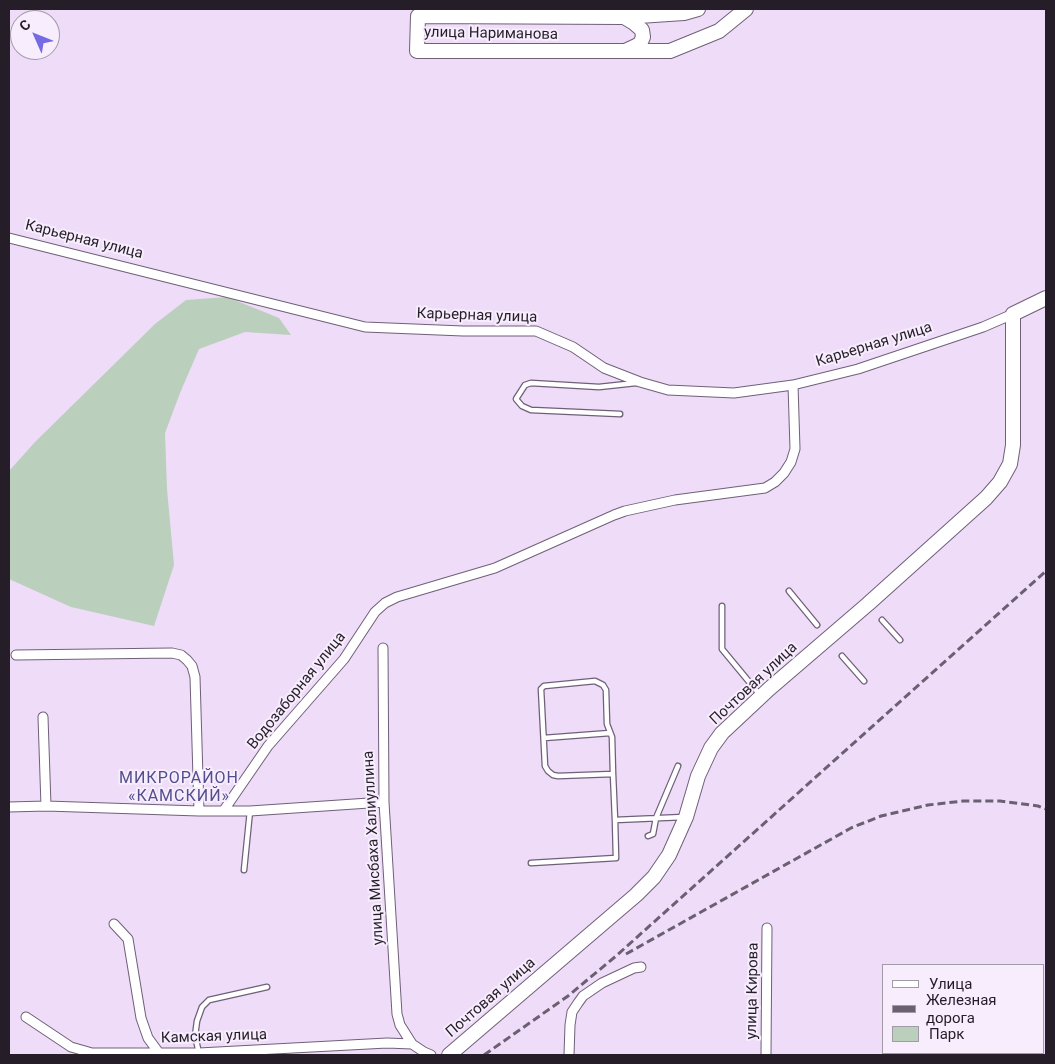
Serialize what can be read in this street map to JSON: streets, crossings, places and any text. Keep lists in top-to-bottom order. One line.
{"streets":{"street":["улица Нариманова","Карьерная улица","Почтовая улица","Водозаборная улица","улица Мисбаха Халиуллина","улица Кирова","Камская улица"]},"crossings":[["Карьерная улица","Почтовая улица"],["Карьерная улица","Водозаборная улица"],["улица Мисбаха Халиуллина","Камская улица"]],"districts":["МИКРОРАЙОН «КАМСКИЙ»"],"legend":["Улица","Железная дорога","Парк"],"north":"top left"}
